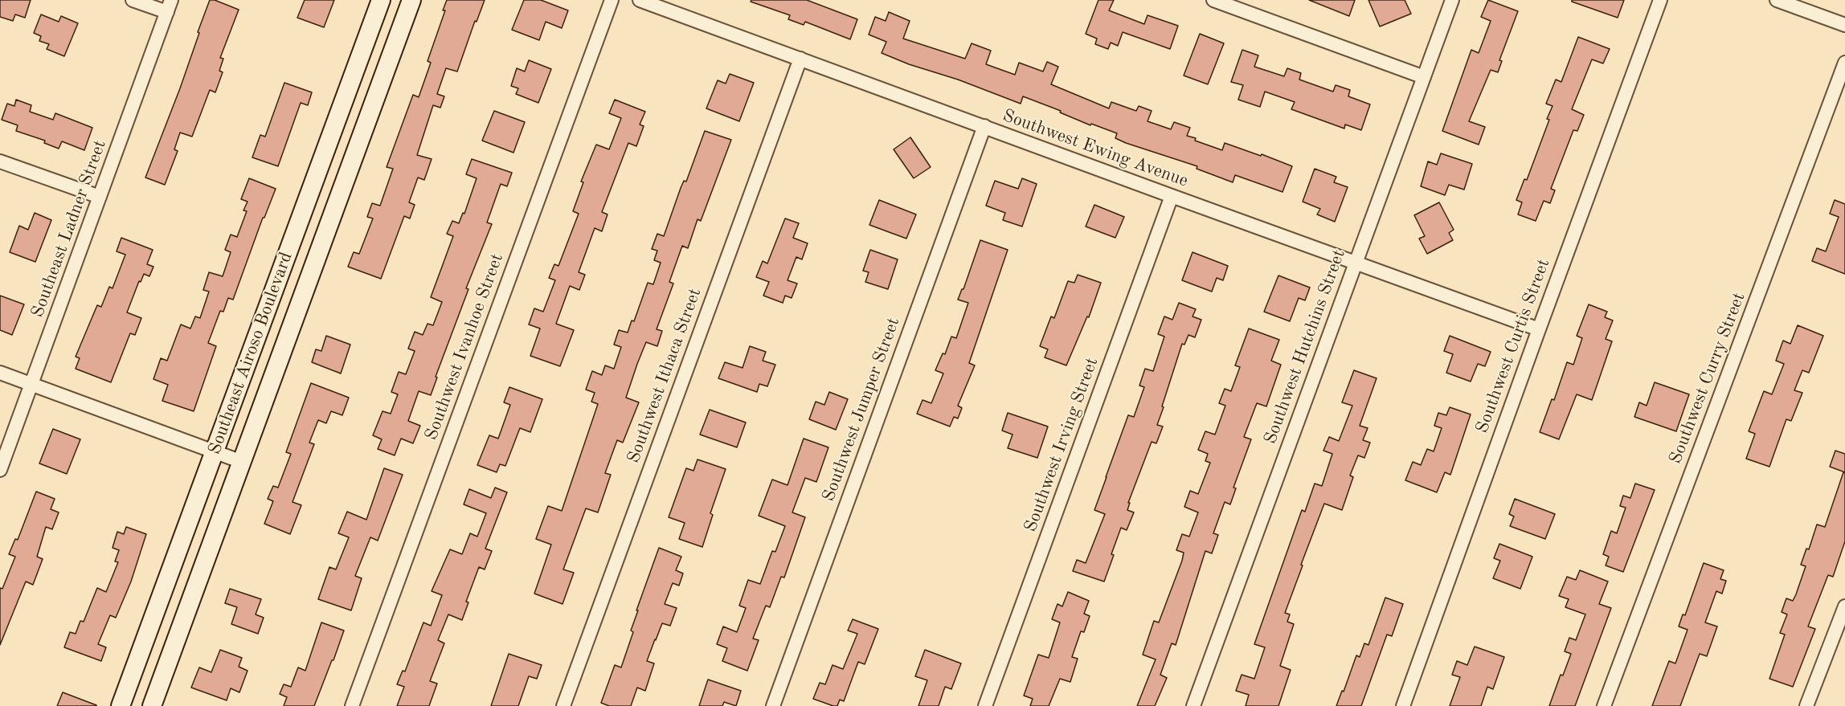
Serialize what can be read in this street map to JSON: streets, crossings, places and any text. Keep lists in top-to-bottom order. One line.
{"streets":{"main road":["Southeast Airoso Boulevard"],"street":["Southwest Ewing Avenue","Southeast Ladner Street","Southwest Curtis Street","Southwest Ivanhoe Street","Southwest Hutchins Street","Southwest Ithaca Street","Southwest Curry Street","Southwest Jumper Street","Southwest Irving Street"]},"crossings":[["Southwest Ewing Avenue","Southwest Curtis Street"],["Southwest Ewing Avenue","Southwest Hutchins Street"],["Southwest Ewing Avenue","Southwest Ithaca Street"],["Southwest Ewing Avenue","Southwest Jumper Street"],["Southwest Ewing Avenue","Southwest Irving Street"]]}
